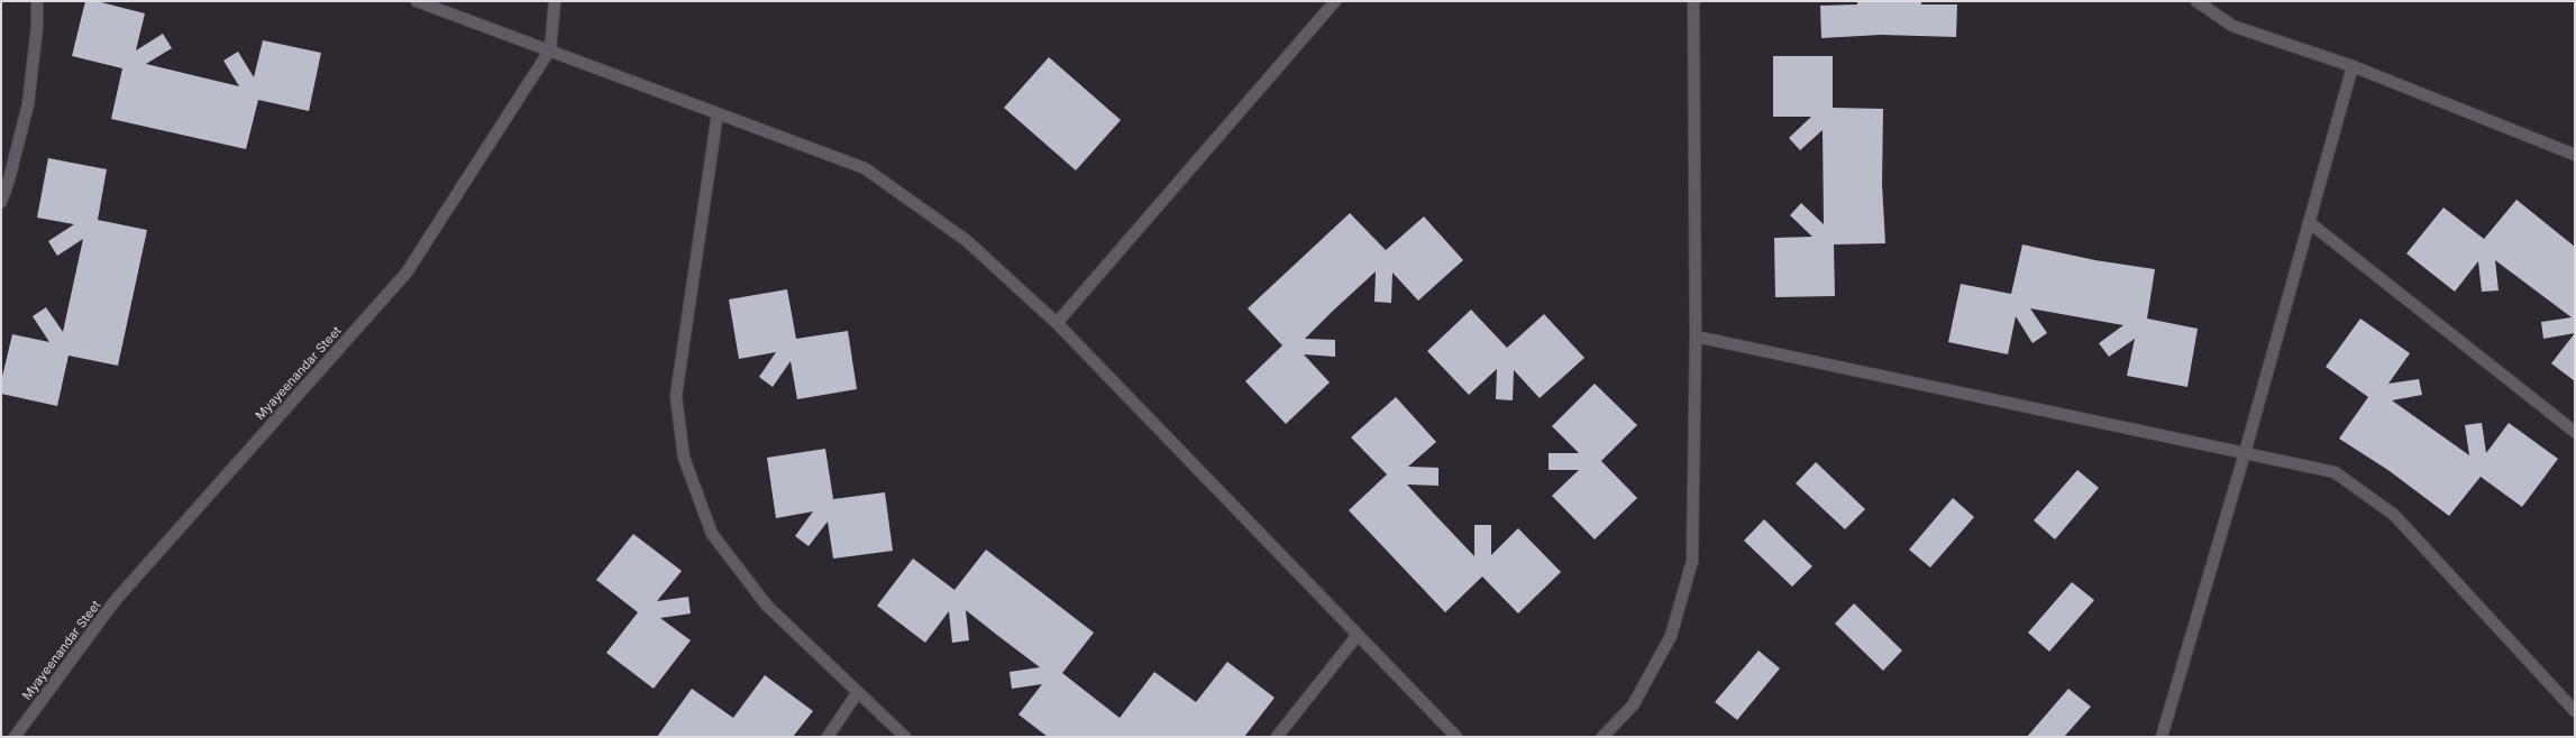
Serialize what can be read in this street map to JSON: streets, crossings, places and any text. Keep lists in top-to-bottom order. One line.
{"streets":{"street":["Myayeenandar Steet"]}}
